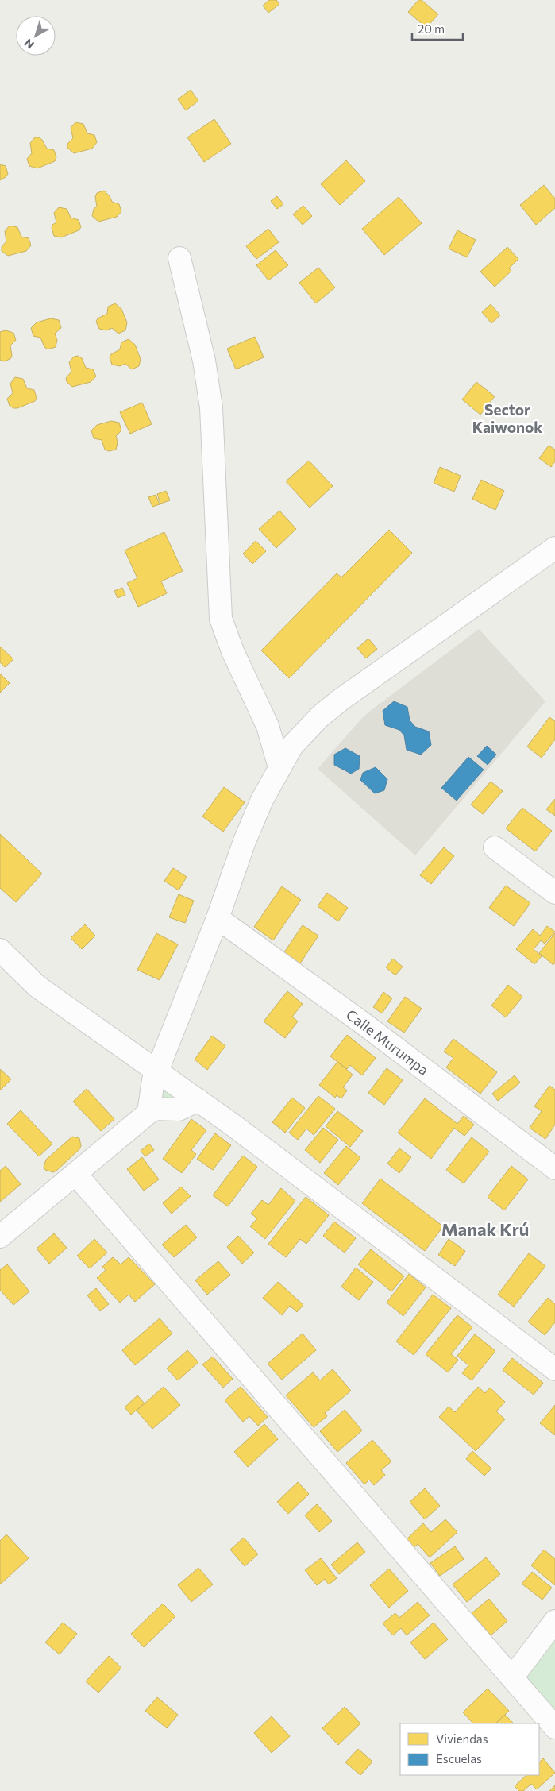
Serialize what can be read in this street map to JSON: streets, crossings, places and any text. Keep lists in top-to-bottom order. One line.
{"streets":{"street":["Calle Murumpa"]},"districts":["Sector Kaiwonok","Manak Krú"],"legend":["Viviendas","Escuelas"],"scale_bar":"20 m","north":"bottom left"}
